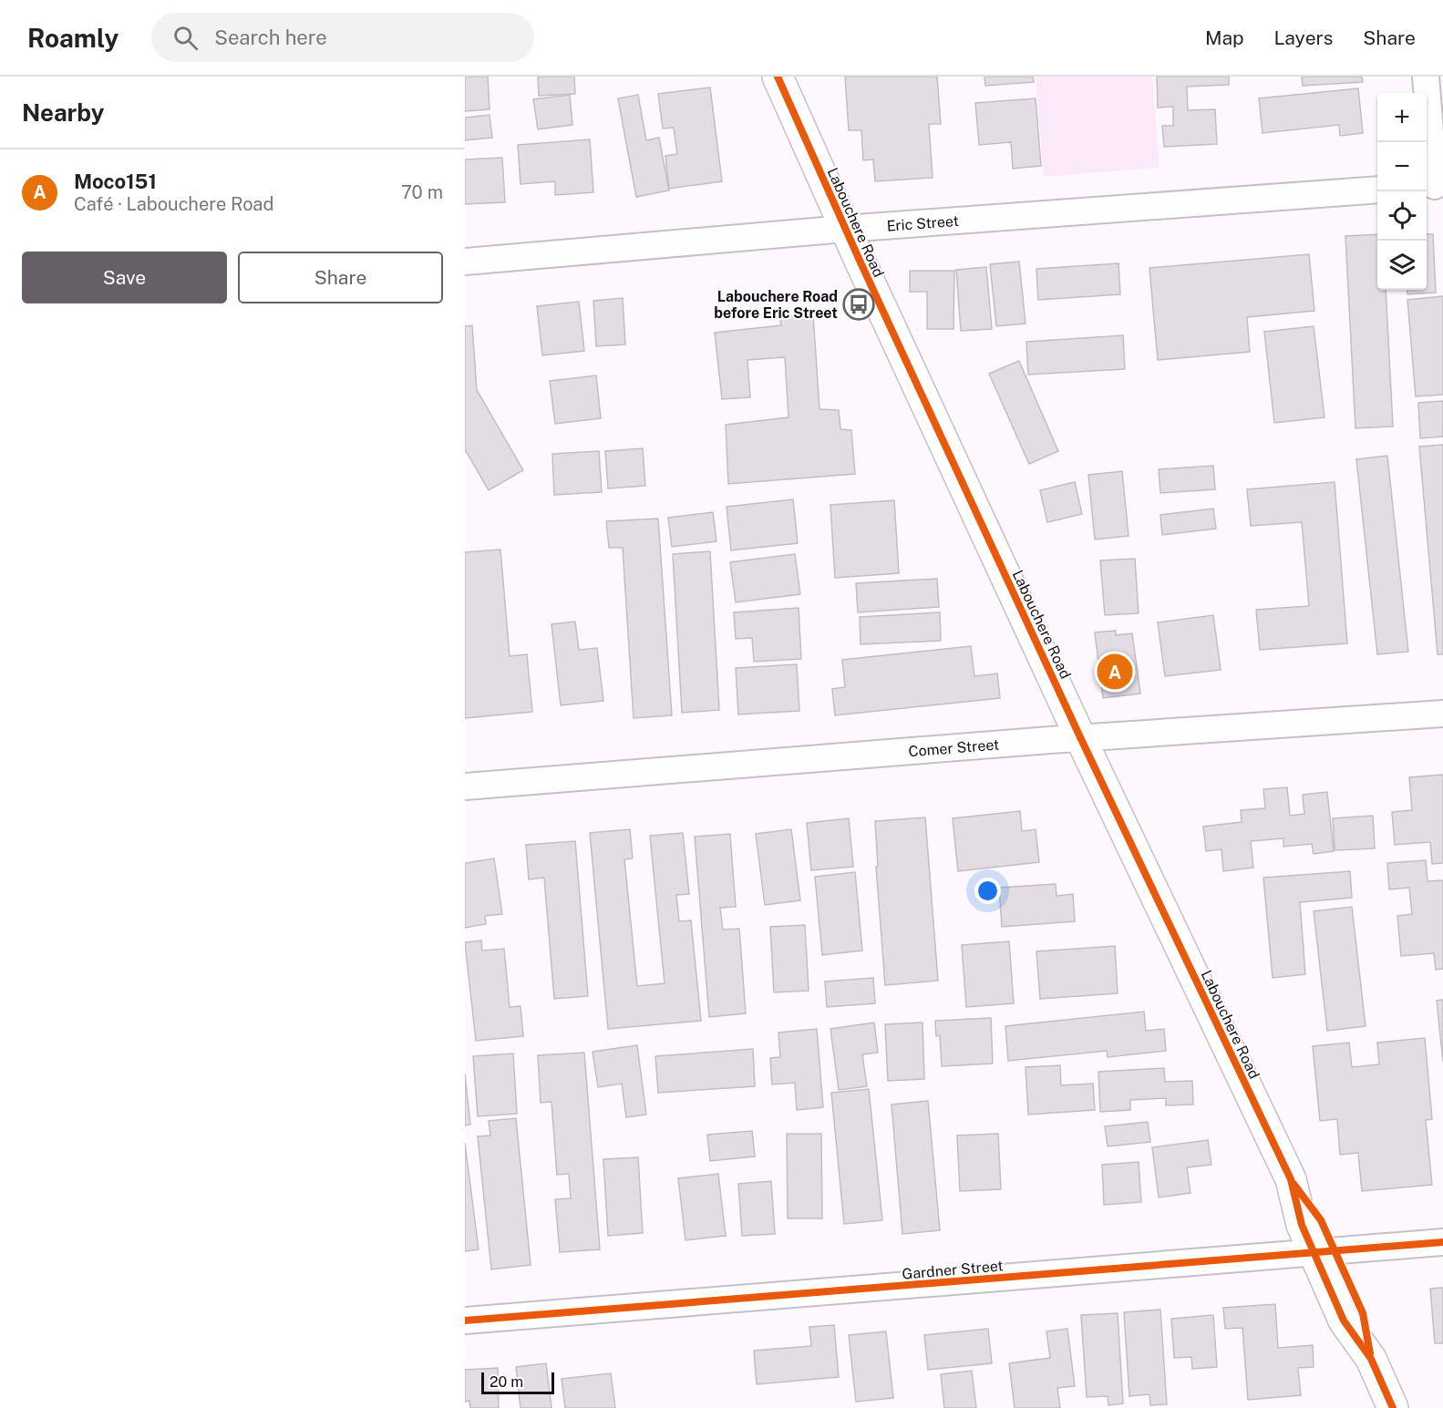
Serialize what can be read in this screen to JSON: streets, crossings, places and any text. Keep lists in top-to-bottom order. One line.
{"streets":{"main road":["Labouchere Road"],"street":["Eric Street","Comer Street","Gardner Street"]},"crossings":[["Labouchere Road","Eric Street"],["Labouchere Road","Comer Street"],["Labouchere Road","Gardner Street"]],"places":{"bus stop":["Labouchere Road before Eric Street"]},"scale_bar":"20 m","page":{"header":"Roamly","search":"Search here","nav":["Map","Layers","Share"],"heading":"Nearby","map_buttons":["+","−"],"list":[{"mark":"A","name":"Moco151","note":"Café · Labouchere Road","value":"70 m"}],"buttons":["Save","Share"],"pins":"A","scale":"20 m"}}
